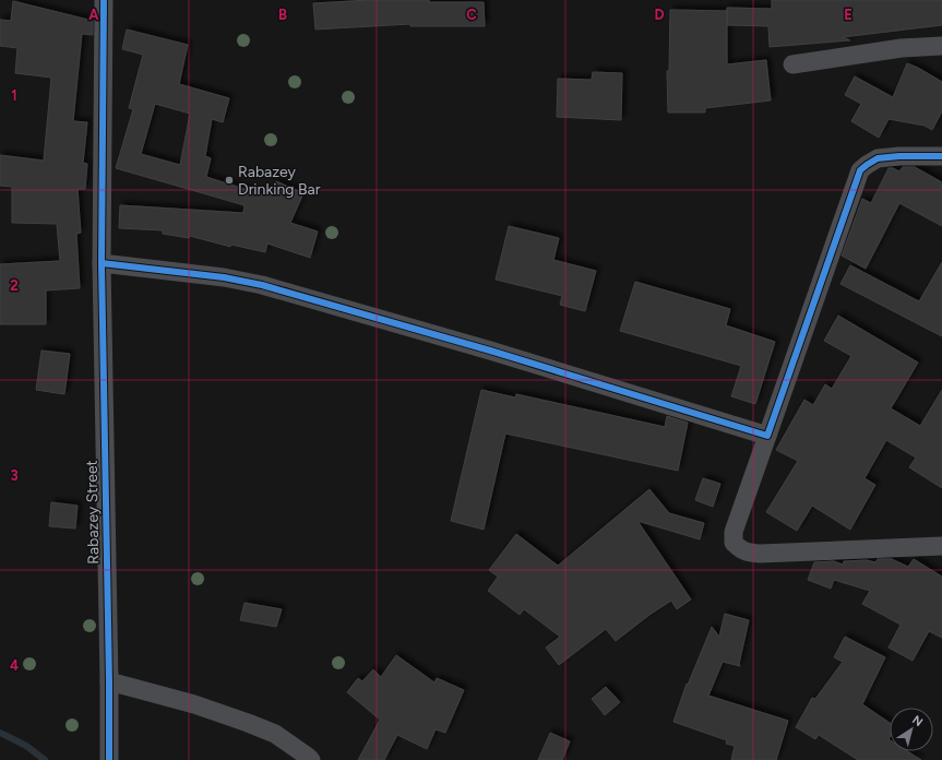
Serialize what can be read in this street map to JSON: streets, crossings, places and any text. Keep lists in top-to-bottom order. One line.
{"streets":{"street":["Rabazey Street"]},"places":["Rabazey Drinking Bar"],"north":"top right","grid":{"columns":["A","B","C","D","E"],"rows":["1","2","3","4"]}}
